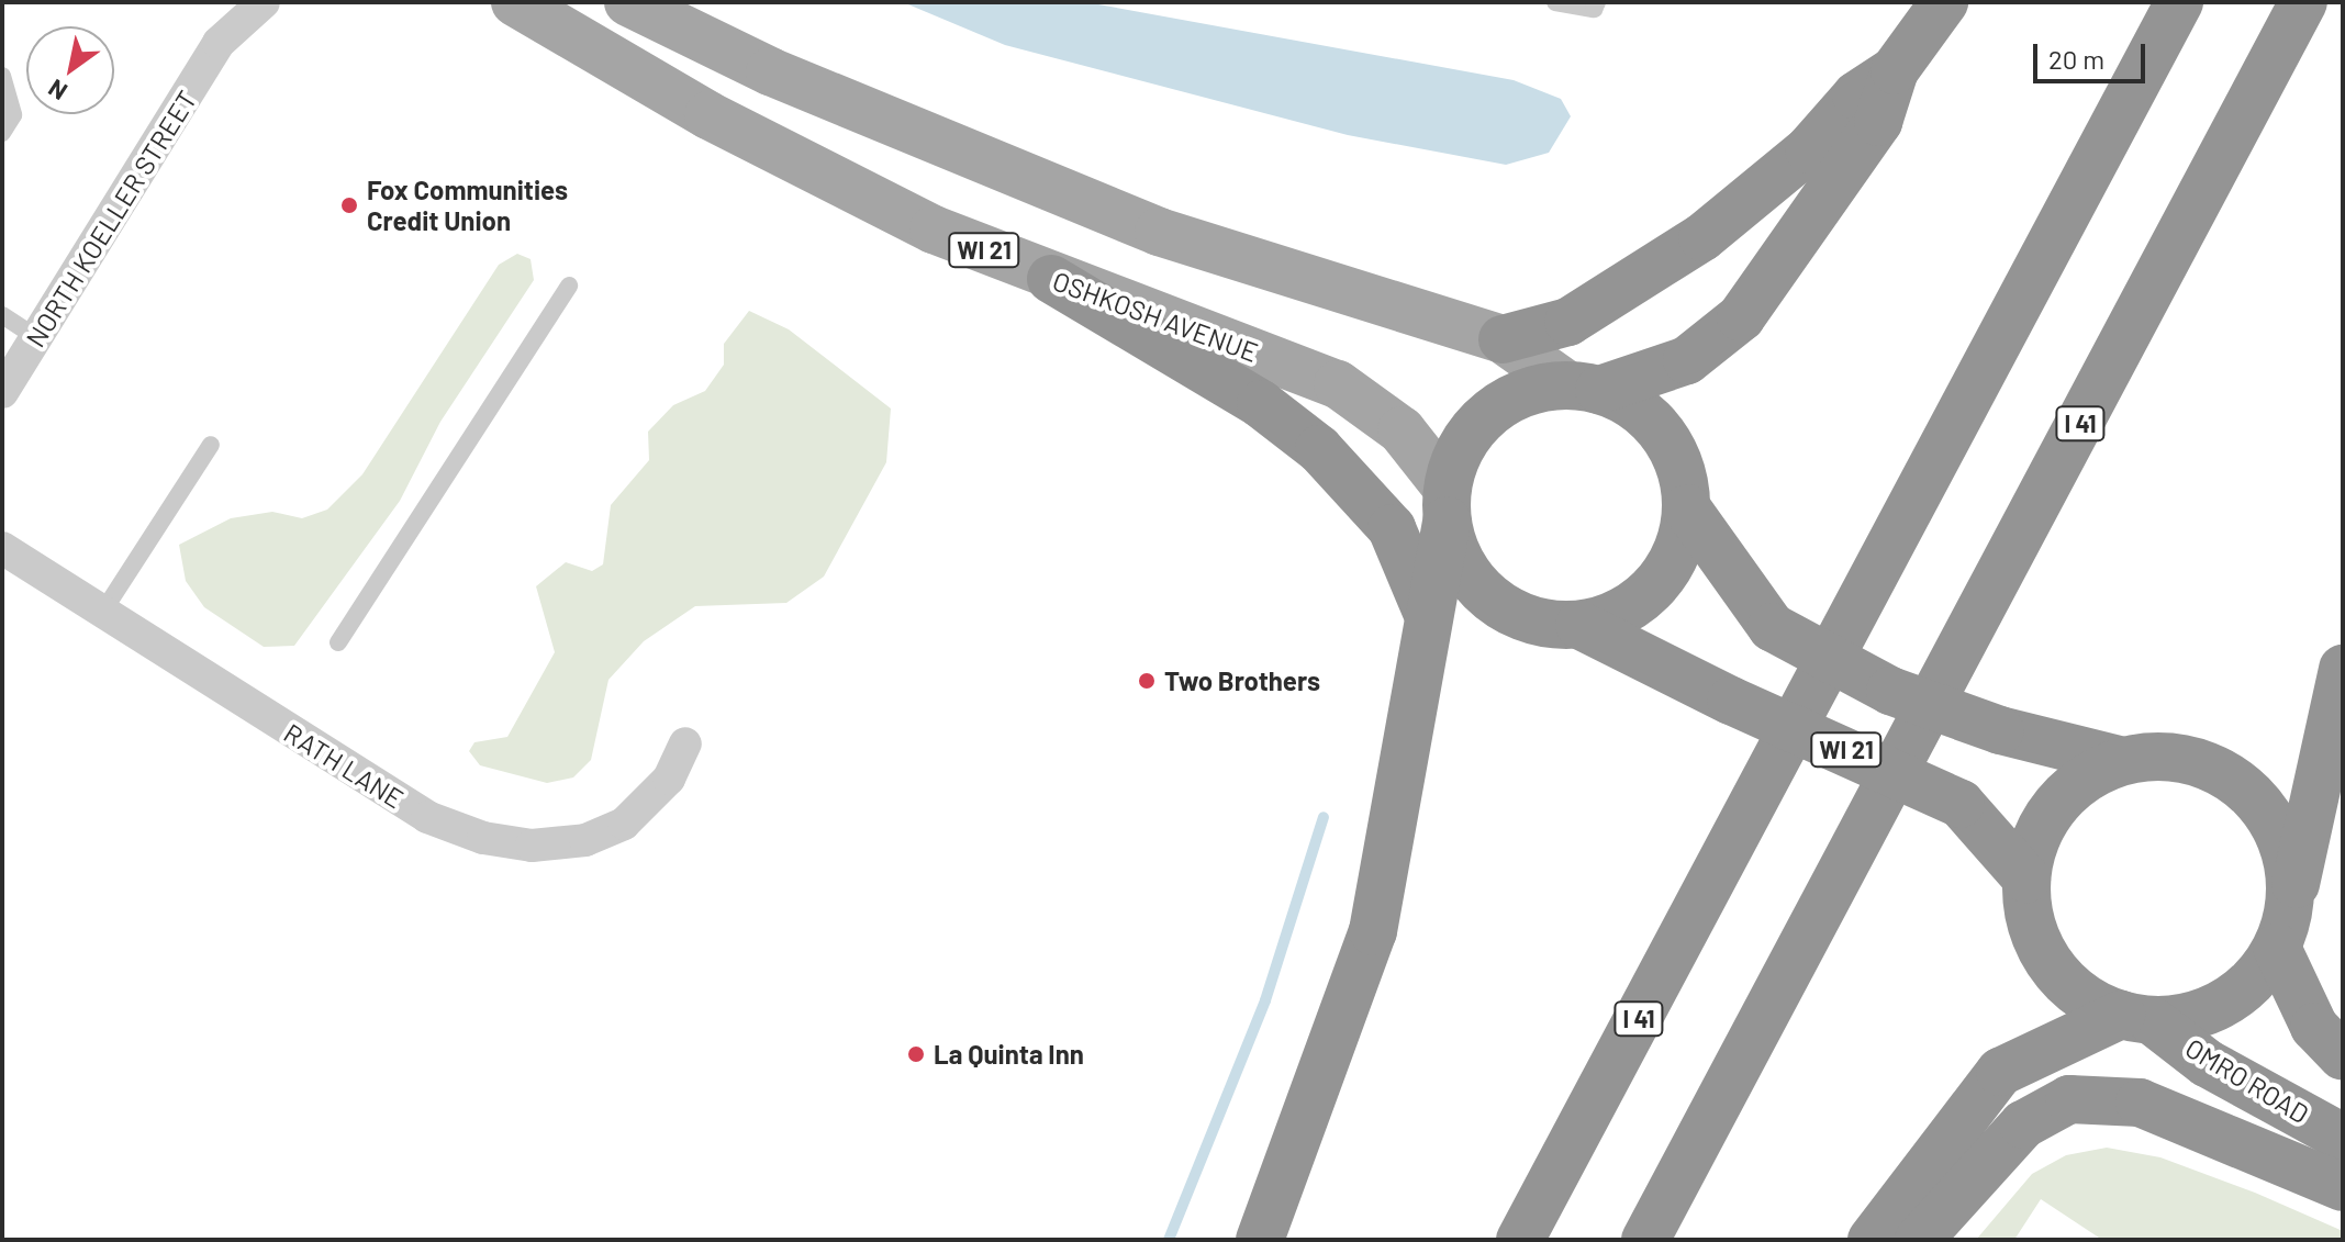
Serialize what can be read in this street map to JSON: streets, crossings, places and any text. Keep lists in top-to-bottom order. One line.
{"streets":{"highway":["WI 21","I 41","OMRO ROAD"],"main road":["OSHKOSH AVENUE"],"street":["NORTH KOELLER STREET","RATH LANE"]},"crossings":[["WI 21","OSHKOSH AVENUE"],["WI 21","OMRO ROAD"]],"places":["Fox Communities Credit Union","Two Brothers","La Quinta Inn"],"scale_bar":"20 m","north":"bottom left"}
